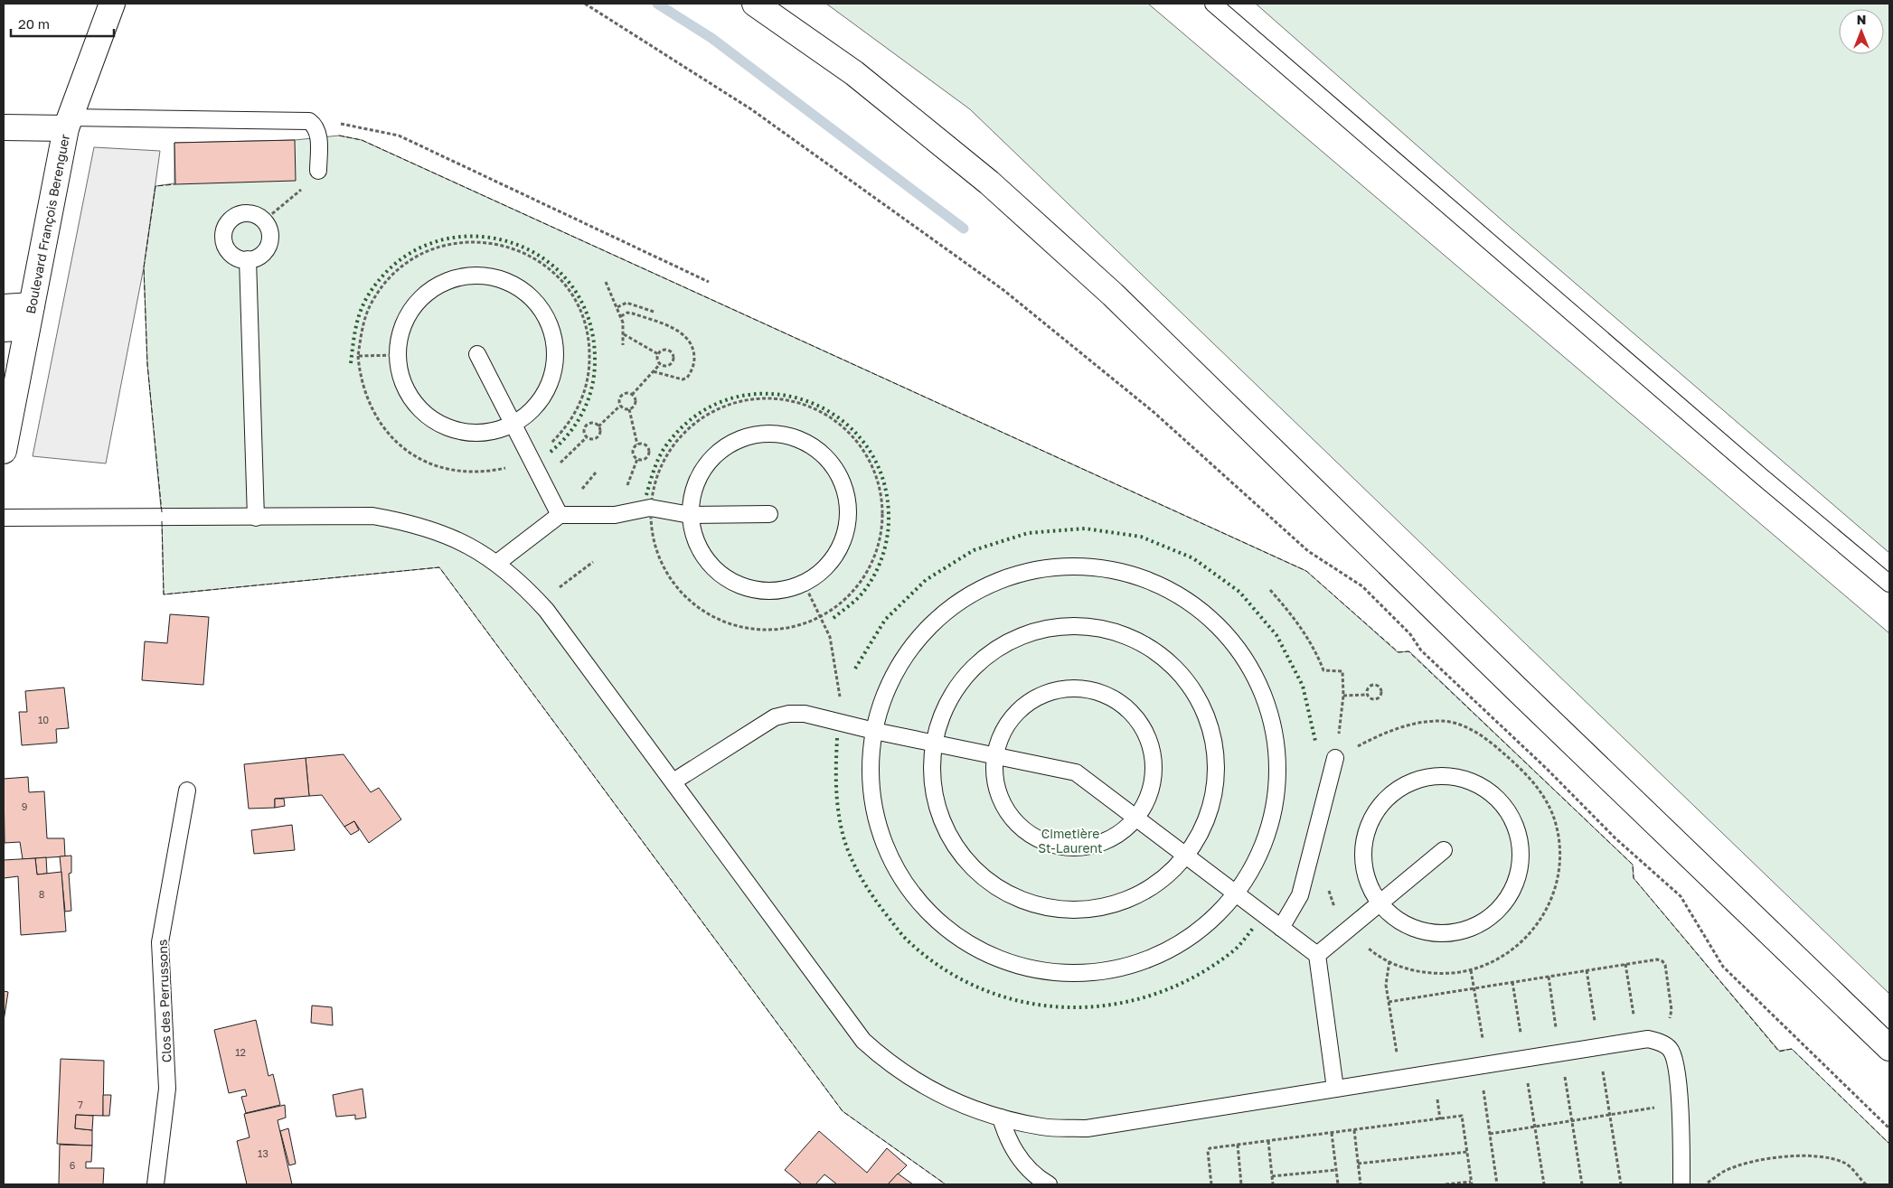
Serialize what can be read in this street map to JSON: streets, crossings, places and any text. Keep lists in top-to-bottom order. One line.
{"streets":{"street":["Boulevard François Berenguer"],"lane":["Clos des Perrussons"]},"parks":["Cimetière St-Laurent"],"house_numbers":["10","9","8","12","7","13","6"],"scale_bar":"20 m","north":"top"}
